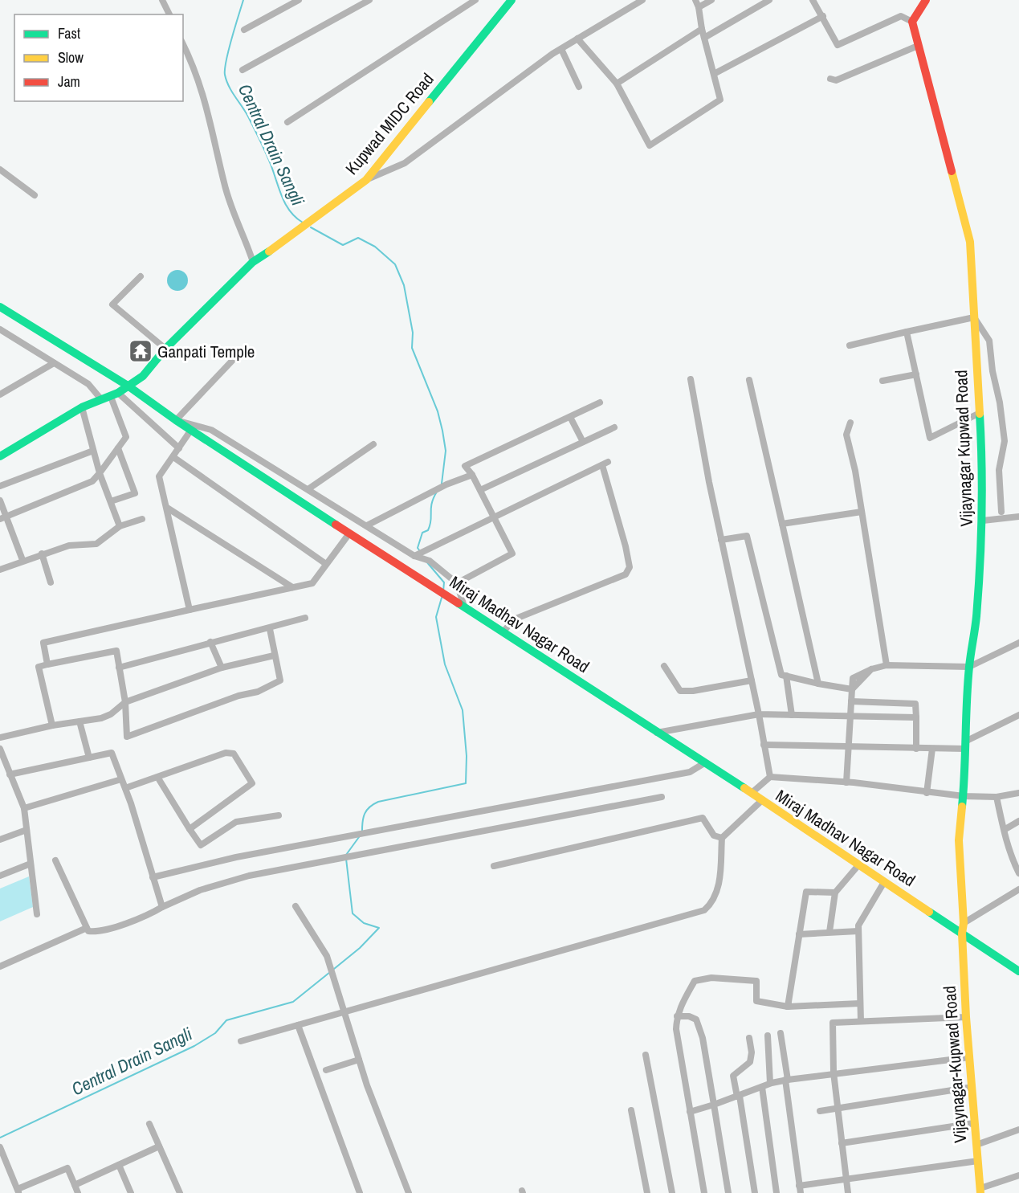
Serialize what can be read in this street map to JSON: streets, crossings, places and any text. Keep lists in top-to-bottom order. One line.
{"streets":{"street":["Kupwad MIDC Road","Vijaynagar Kupwad Road","Miraj Madhav Nagar Road","Vijaynagar-Kupwad Road"]},"crossings":[["Kupwad MIDC Road","Miraj Madhav Nagar Road"],["Vijaynagar Kupwad Road","Miraj Madhav Nagar Road"],["Vijaynagar Kupwad Road","Vijaynagar-Kupwad Road"],["Miraj Madhav Nagar Road","Vijaynagar-Kupwad Road"]],"water":["Central Drain Sangli"],"places":{"temple":["Ganpati Temple"]},"legend":["Fast","Slow","Jam"]}
